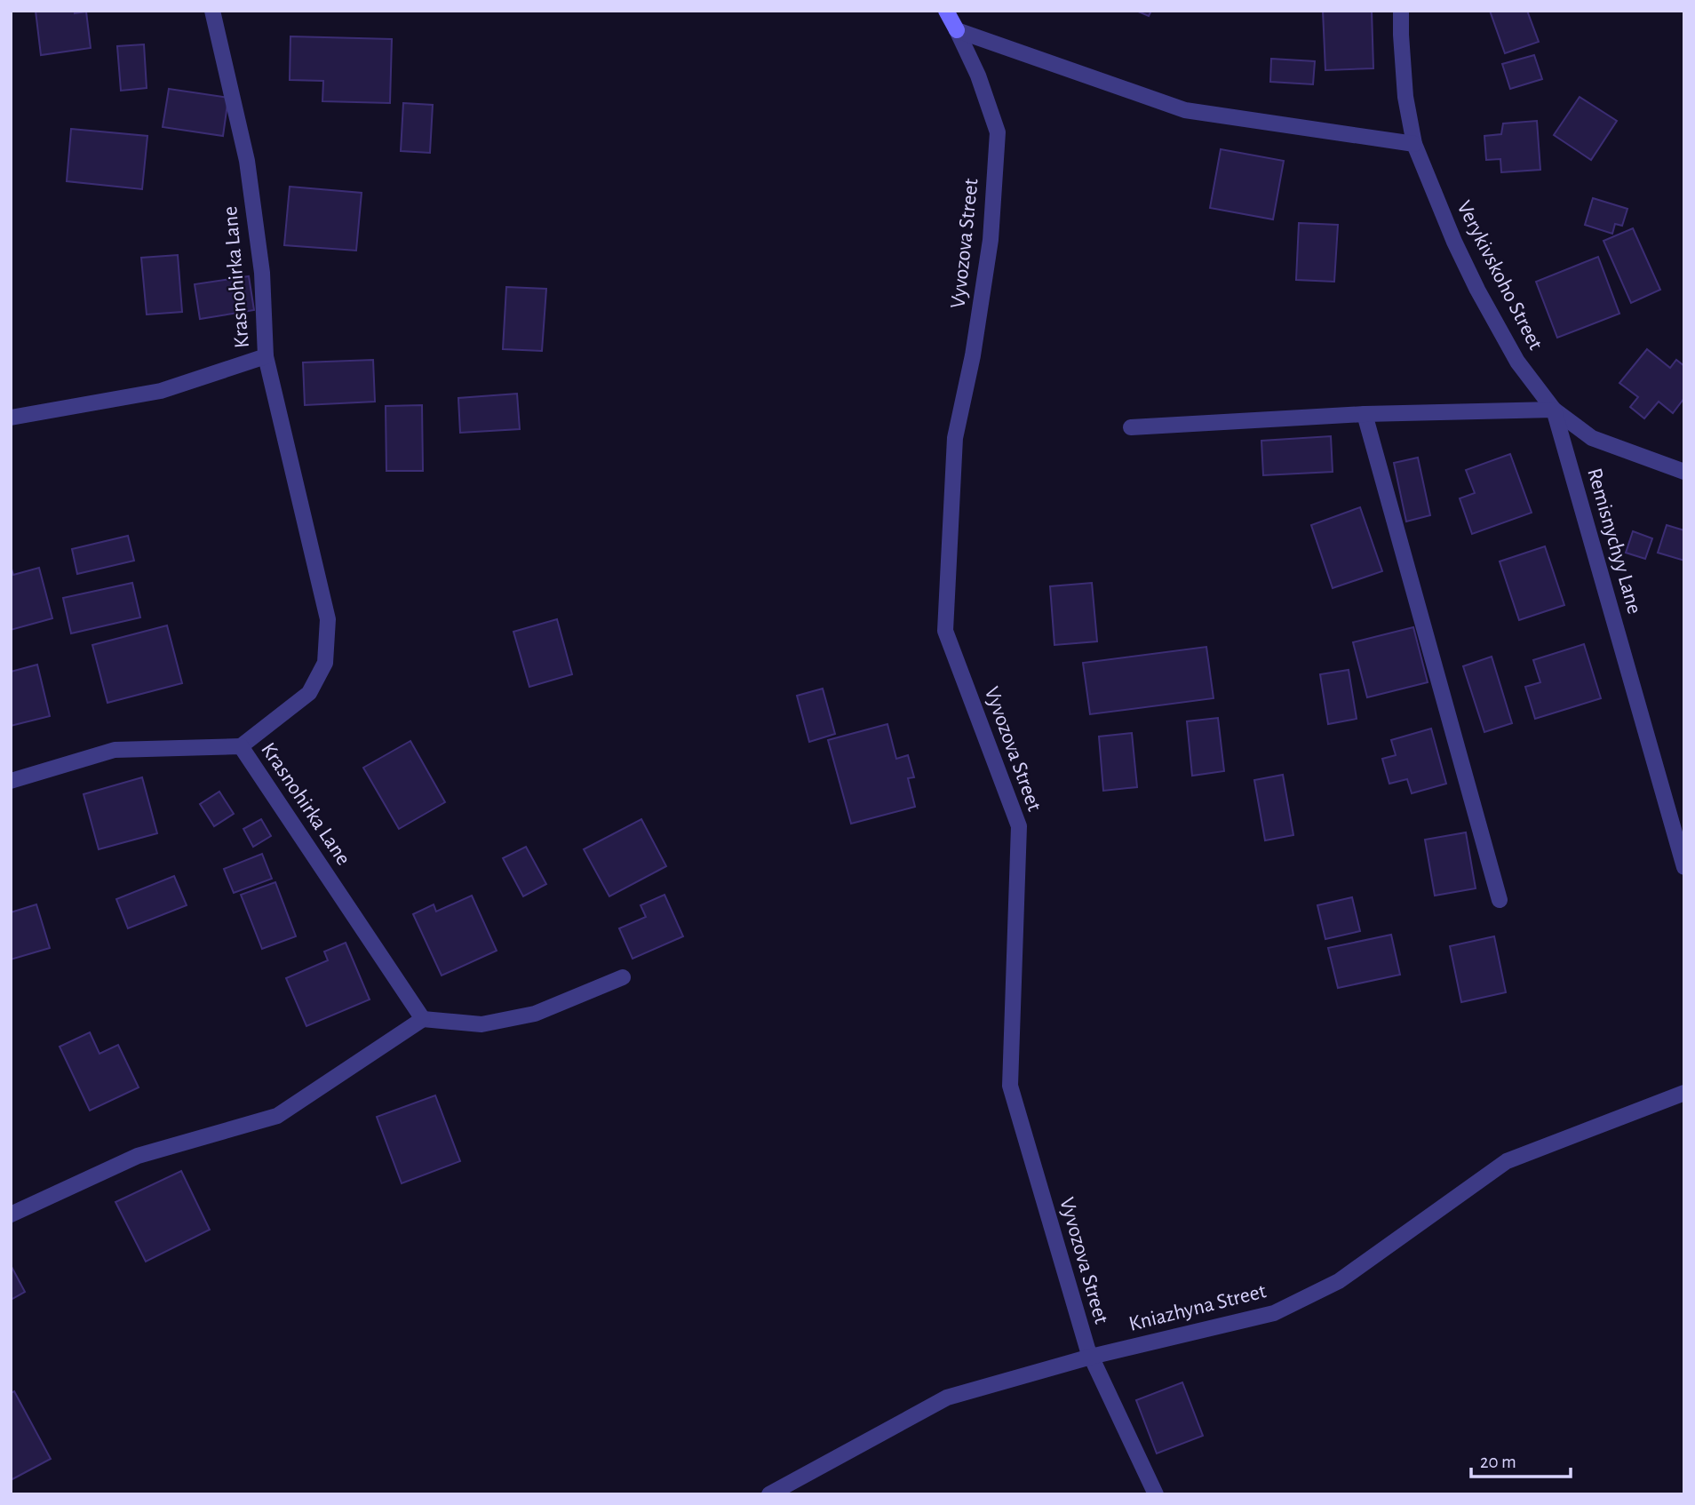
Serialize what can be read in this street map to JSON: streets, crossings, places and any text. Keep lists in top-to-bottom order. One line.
{"streets":{"street":["Vyvozova Street","Verykivskoho Street","Krasnohirka Lane","Remisnychyy Lane","Kniazhyna Street"]},"crossings":[["Vyvozova Street","Kniazhyna Street"],["Verykivskoho Street","Remisnychyy Lane"]],"scale_bar":"20 m"}
